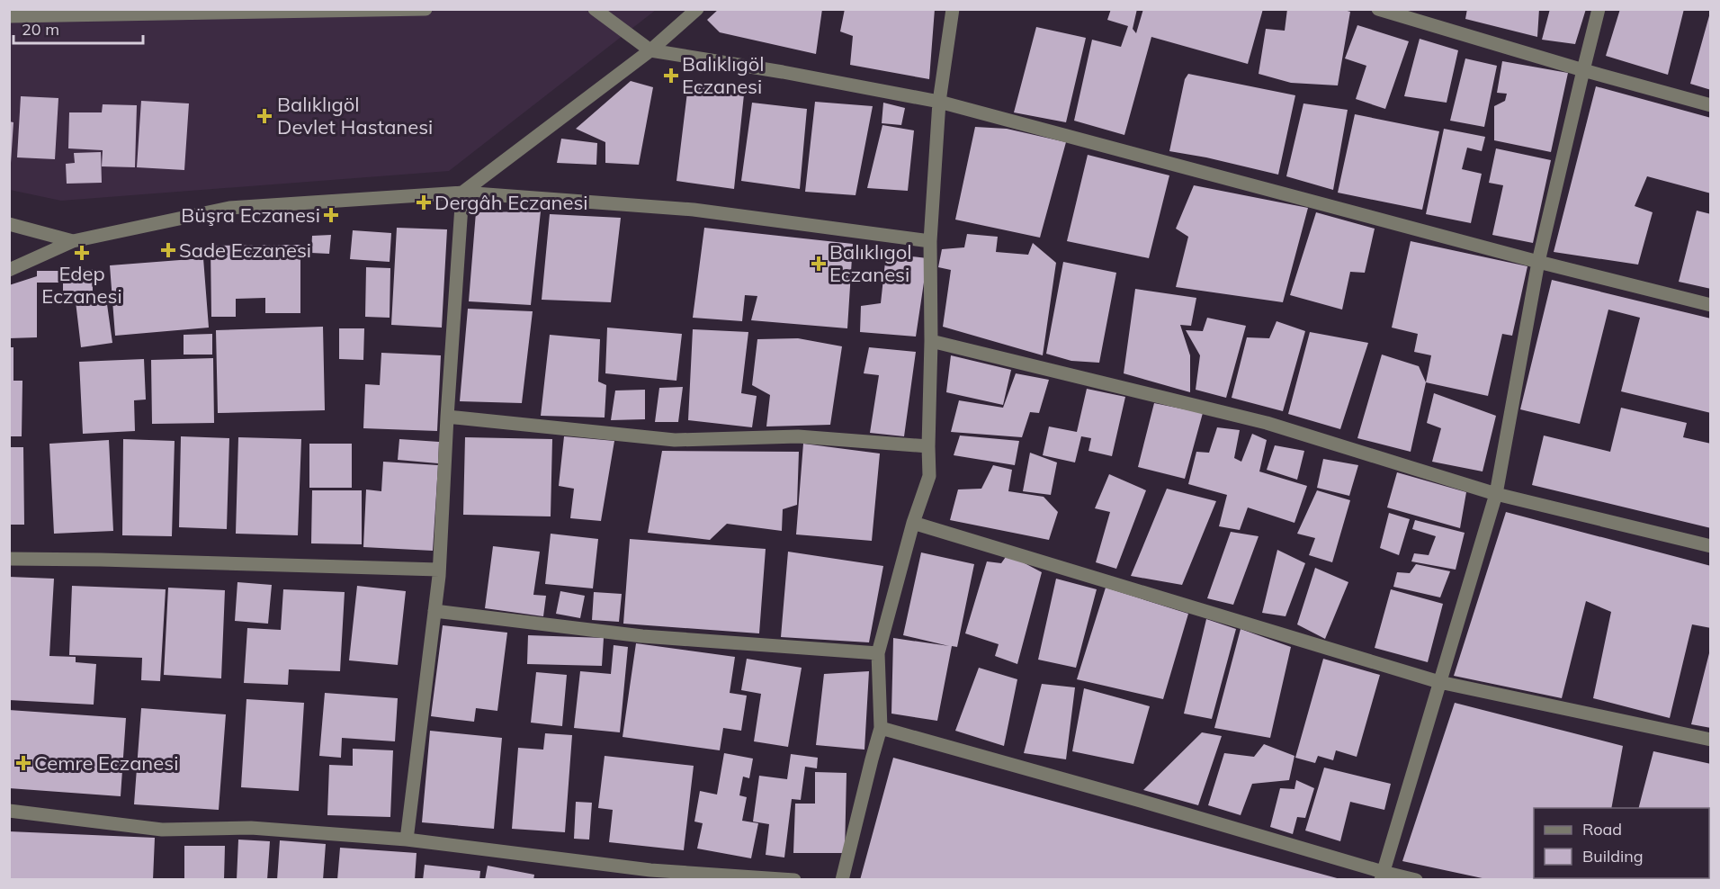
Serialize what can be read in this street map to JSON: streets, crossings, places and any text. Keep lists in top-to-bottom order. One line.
{"places":{"health":["Balıklıgöl Eczanesi","Balıklıgöl Devlet Hastanesi","Dergâh Eczanesi","Büşra Eczanesi","Sade Eczanesi","Edep Eczanesi","Balıklıgol Eczanesi","Cemre Eczanesi"]},"legend":["Road","Building"],"scale_bar":"20 m"}
